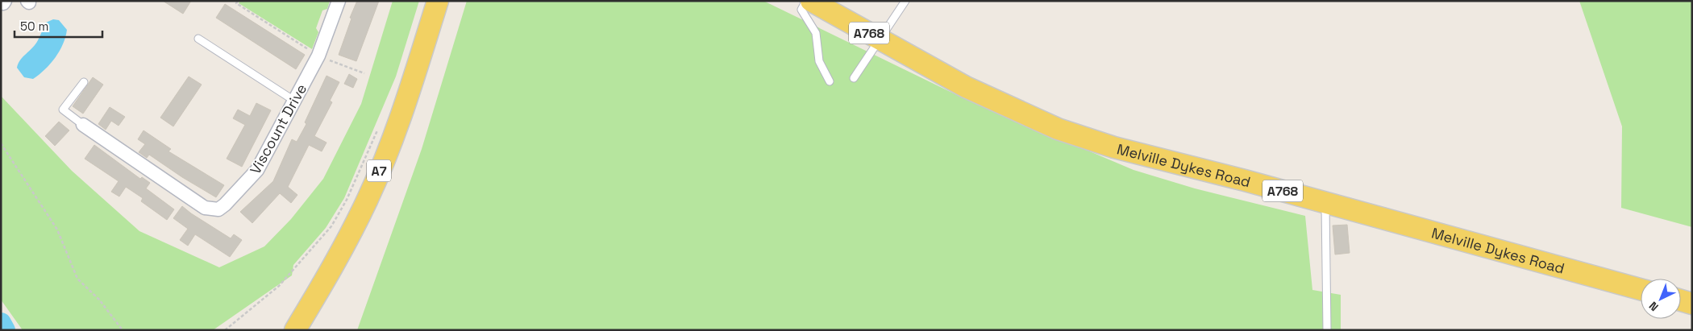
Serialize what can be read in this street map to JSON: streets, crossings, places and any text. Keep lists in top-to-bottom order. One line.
{"streets":{"main road":["A768","Melville Dykes Road","A7"],"street":["Viscount Drive"]},"scale_bar":"50 m","north":"bottom left"}
